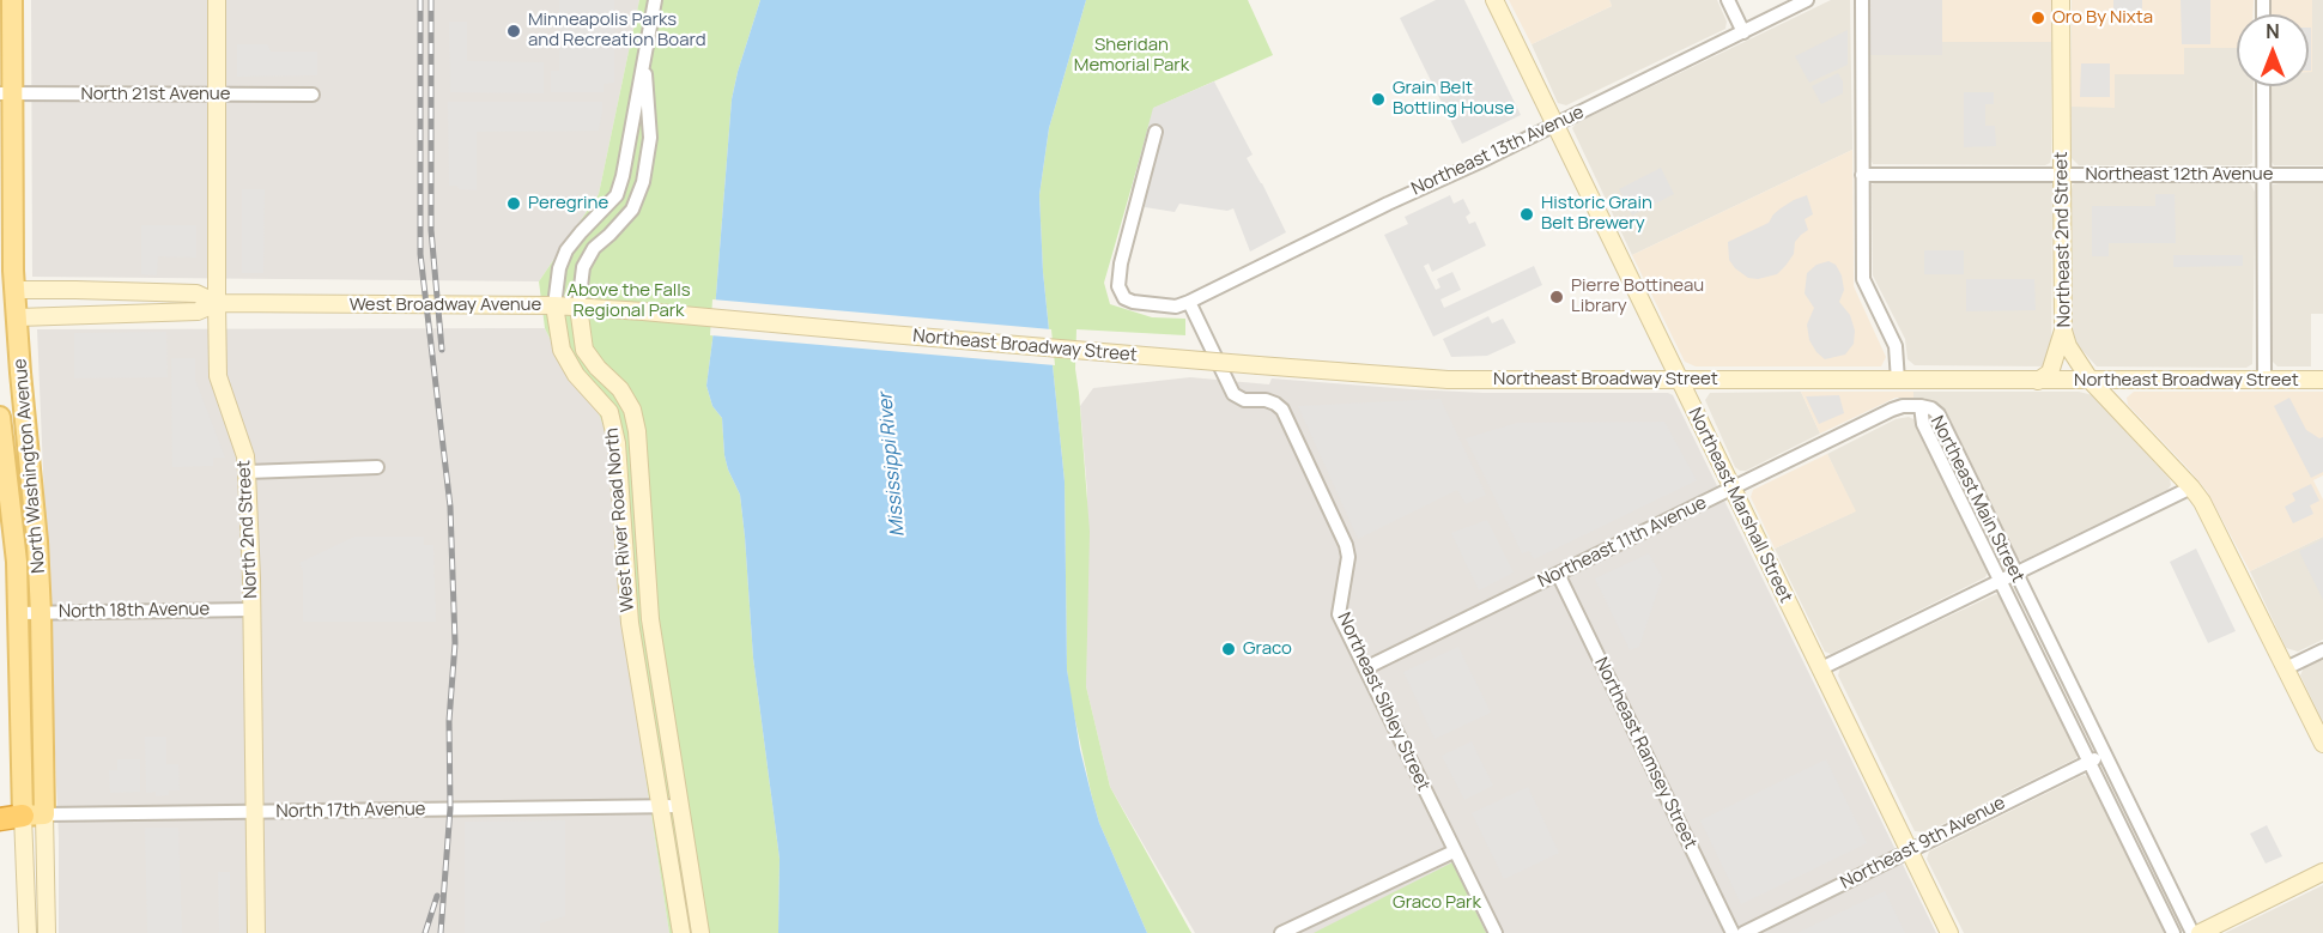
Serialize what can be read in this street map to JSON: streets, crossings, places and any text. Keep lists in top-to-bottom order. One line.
{"streets":{"main road":["North Washington Avenue"],"street":["North 21st Avenue","Northeast 13th Avenue","Northeast 12th Avenue","Northeast 2nd Street","West Broadway Avenue","Northeast Broadway Street","Northeast Main Street","Northeast Marshall Street","West River Road North","North 2nd Street","Northeast 11th Avenue","North 18th Avenue","Northeast Sibley Street","Northeast Ramsey Street","North 17th Avenue","Northeast 9th Avenue"]},"crossings":[["North 21st Avenue","North Washington Avenue"],["North 21st Avenue","North 2nd Street"],["Northeast 13th Avenue","Northeast Marshall Street"],["Northeast 13th Avenue","Northeast Sibley Street"],["Northeast 12th Avenue","Northeast 2nd Street"],["Northeast 2nd Street","Northeast Broadway Street"],["West Broadway Avenue","Northeast Broadway Street"],["West Broadway Avenue","North Washington Avenue"],["West Broadway Avenue","West River Road North"],["West Broadway Avenue","North 2nd Street"],["Northeast Broadway Street","Northeast Marshall Street"],["North Washington Avenue","North 18th Avenue"],["North Washington Avenue","North 17th Avenue"],["Northeast Main Street","Northeast 11th Avenue"],["Northeast Main Street","Northeast 9th Avenue"],["Northeast Marshall Street","Northeast 11th Avenue"],["Northeast Marshall Street","Northeast 9th Avenue"],["West River Road North","North 17th Avenue"],["North 2nd Street","North 18th Avenue"],["North 2nd Street","North 17th Avenue"],["Northeast 11th Avenue","Northeast Sibley Street"],["Northeast 11th Avenue","Northeast Ramsey Street"]],"water":["Mississippi River"],"parks":["Sheridan Memorial Park","Above the Falls Regional Park","Graco Park"],"places":["Oro By Nixta","Minneapolis Parks and Recreation Board","Grain Belt Bottling House","Peregrine","Historic Grain Belt Brewery","Pierre Bottineau Library","Graco"],"north":"top"}
